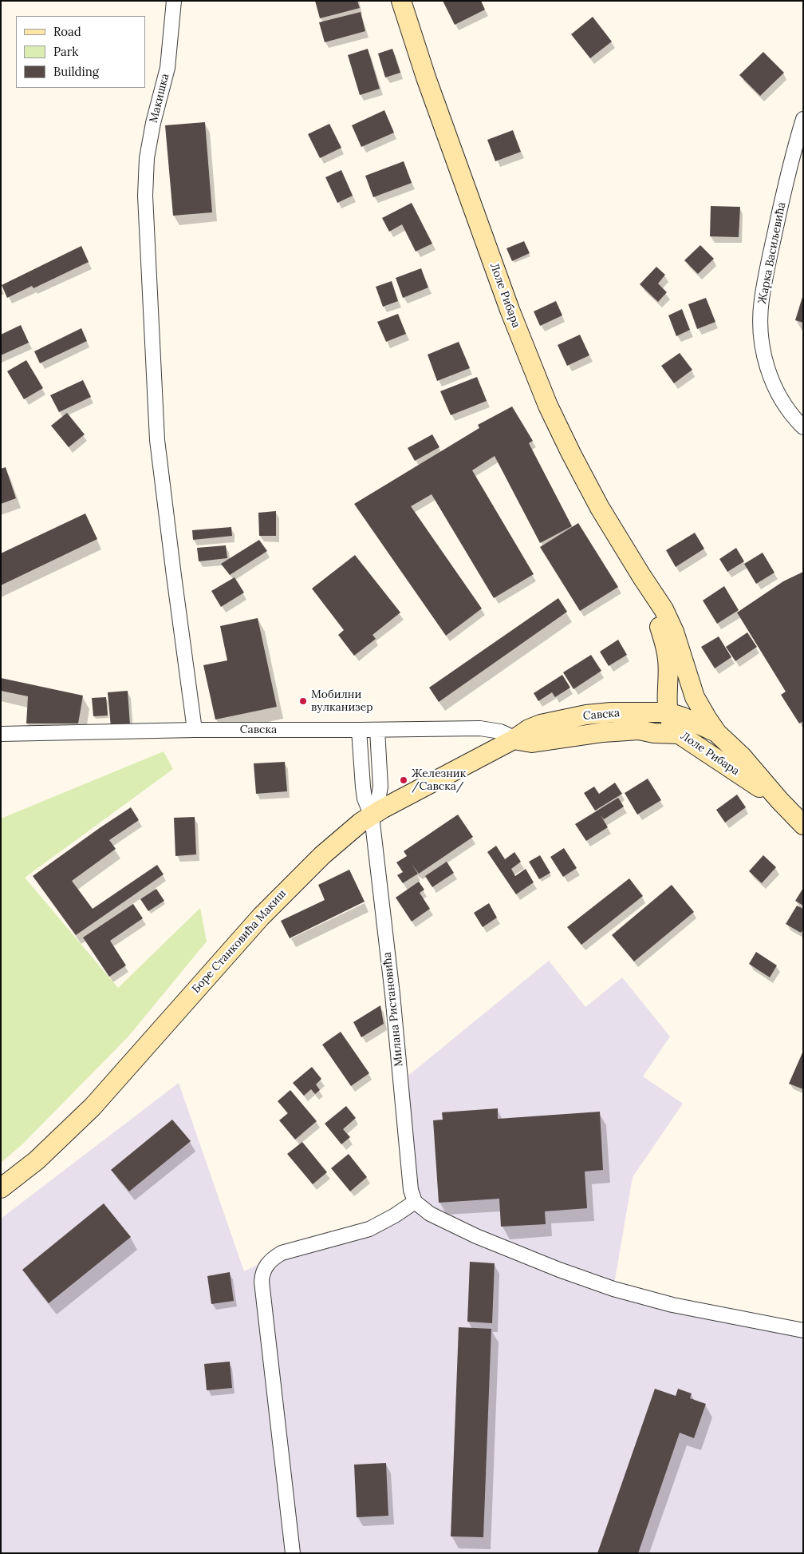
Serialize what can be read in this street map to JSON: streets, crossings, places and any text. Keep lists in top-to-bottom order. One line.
{"streets":{"main road":["Лоле Рибара","Савска","Боре Станковића Макиш"],"street":["Макишка","Жарка Васиљевића","Милана Ристановића"]},"crossings":[["Макишка","Савска"],["Лоле Рибара","Савска"],["Савска","Боре Станковића Макиш"],["Савска","Милана Ристановића"],["Боре Станковића Макиш","Милана Ристановића"]],"places":["Мобилни вулканизер","Железник /Савска/"],"legend":["Road","Park","Building"]}
